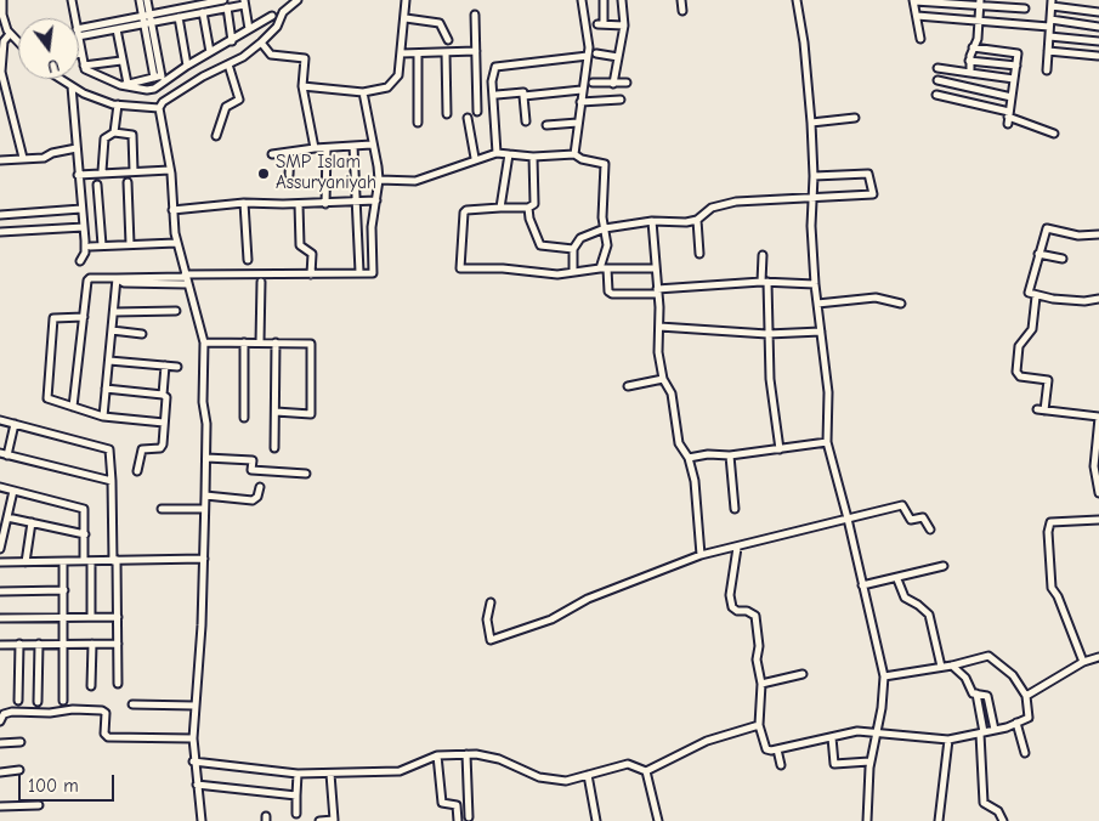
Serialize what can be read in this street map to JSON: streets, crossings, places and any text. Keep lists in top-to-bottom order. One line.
{"places":["SMP Islam Assuryaniyah"],"scale_bar":"100 m","north":"bottom"}
